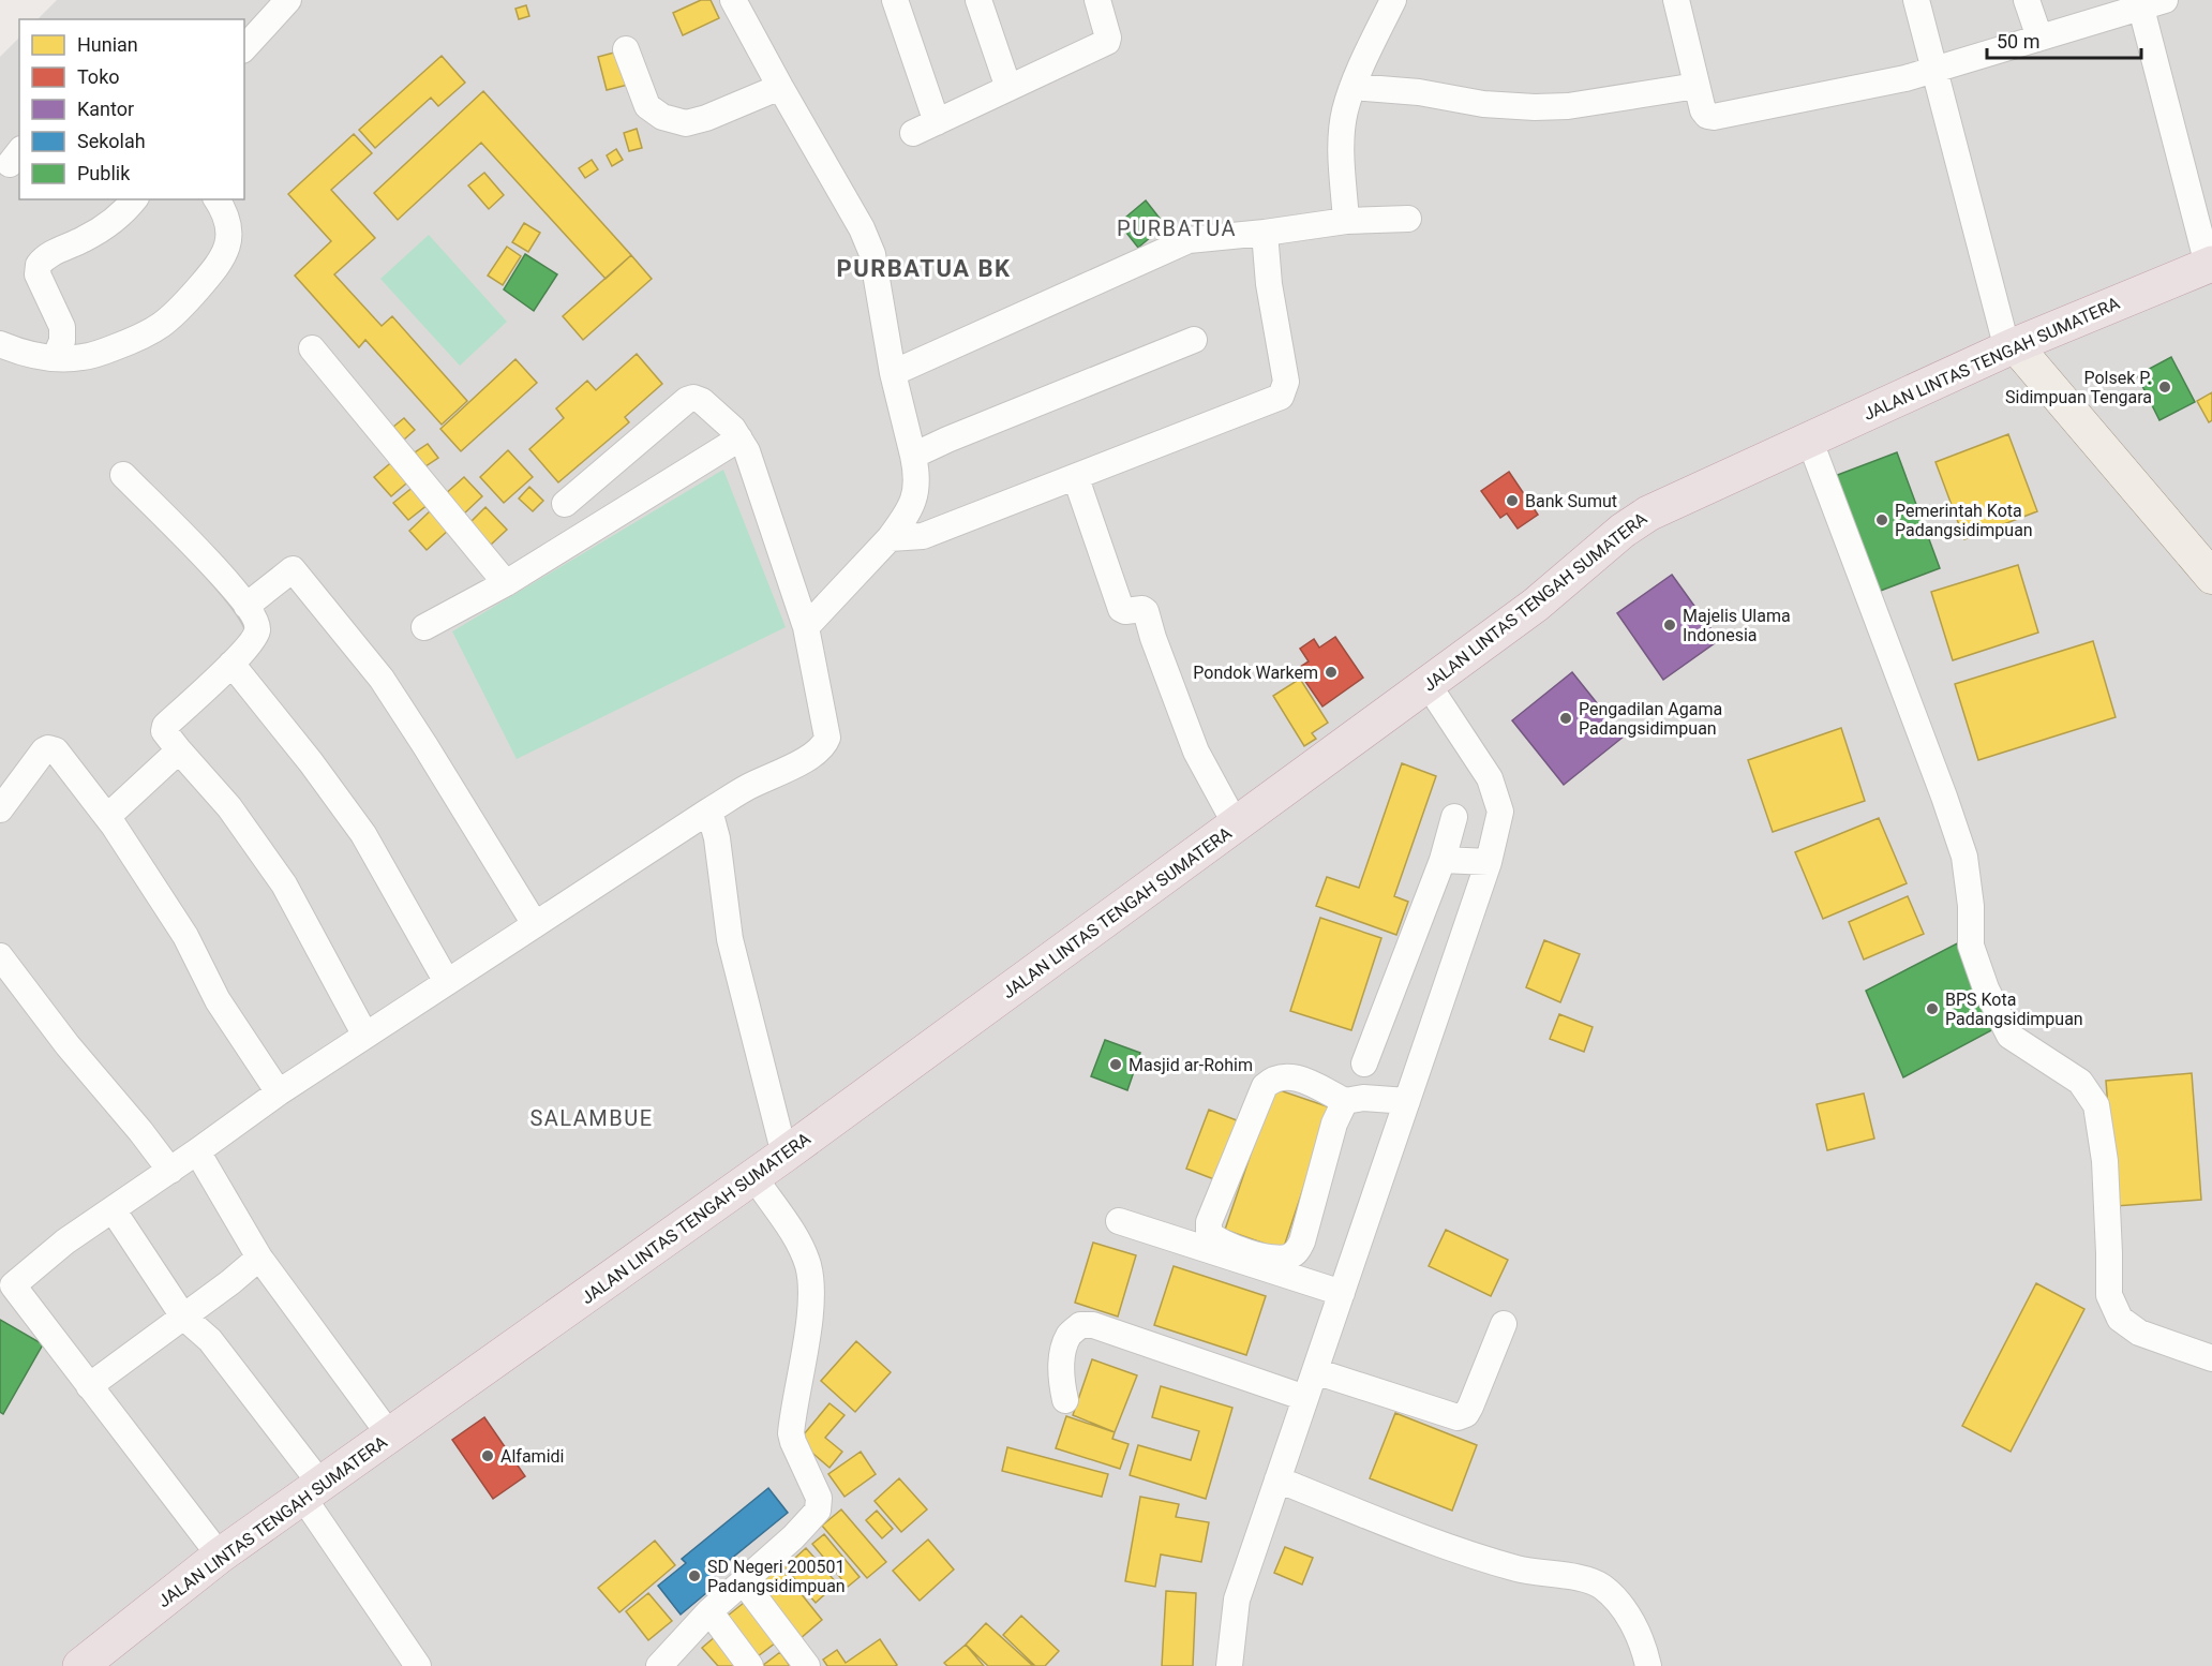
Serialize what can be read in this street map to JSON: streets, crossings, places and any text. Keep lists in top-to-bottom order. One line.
{"streets":{"highway":["JALAN LINTAS TENGAH SUMATERA"]},"districts":["PURBATUA","PURBATUA BK","SALAMBUE"],"places":["Polsek P. Sidimpuan Tengara","Bank Sumut","Pemerintah Kota Padangsidimpuan","Majelis Ulama Indonesia","Pondok Warkem","Pengadilan Agama Padangsidimpuan","BPS Kota Padangsidimpuan","Masjid ar-Rohim","Alfamidi","SD Negeri 200501 Padangsidimpuan"],"legend":["Hunian","Toko","Kantor","Sekolah","Publik"],"scale_bar":"50 m"}
